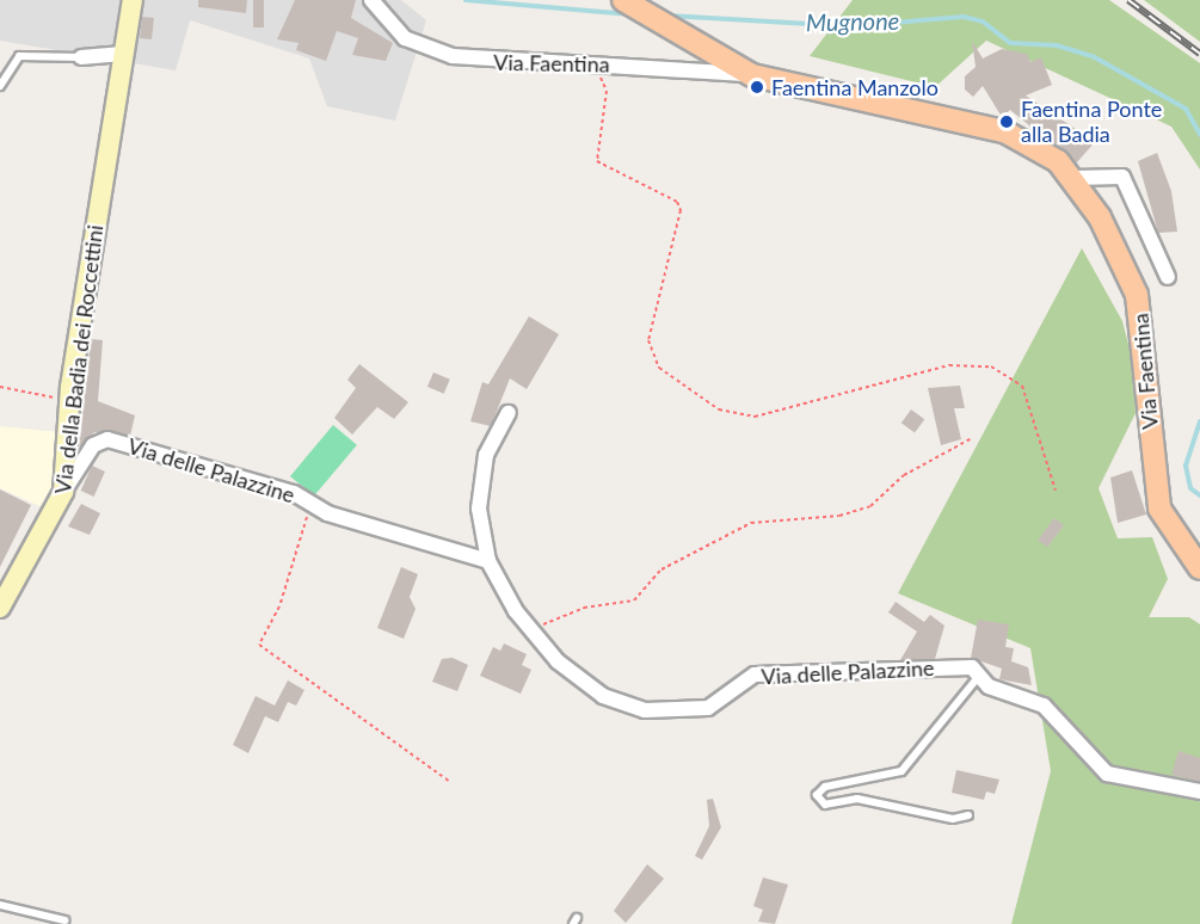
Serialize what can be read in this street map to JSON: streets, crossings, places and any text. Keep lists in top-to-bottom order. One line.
{"streets":{"main road":["Via Faentina"],"street":["Via della Badia dei Roccettini","Via delle Palazzine"]},"crossings":[["Via della Badia dei Roccettini","Via delle Palazzine"]],"water":["Mugnone"],"places":["Faentina Manzolo","Faentina Ponte alla Badia"]}
